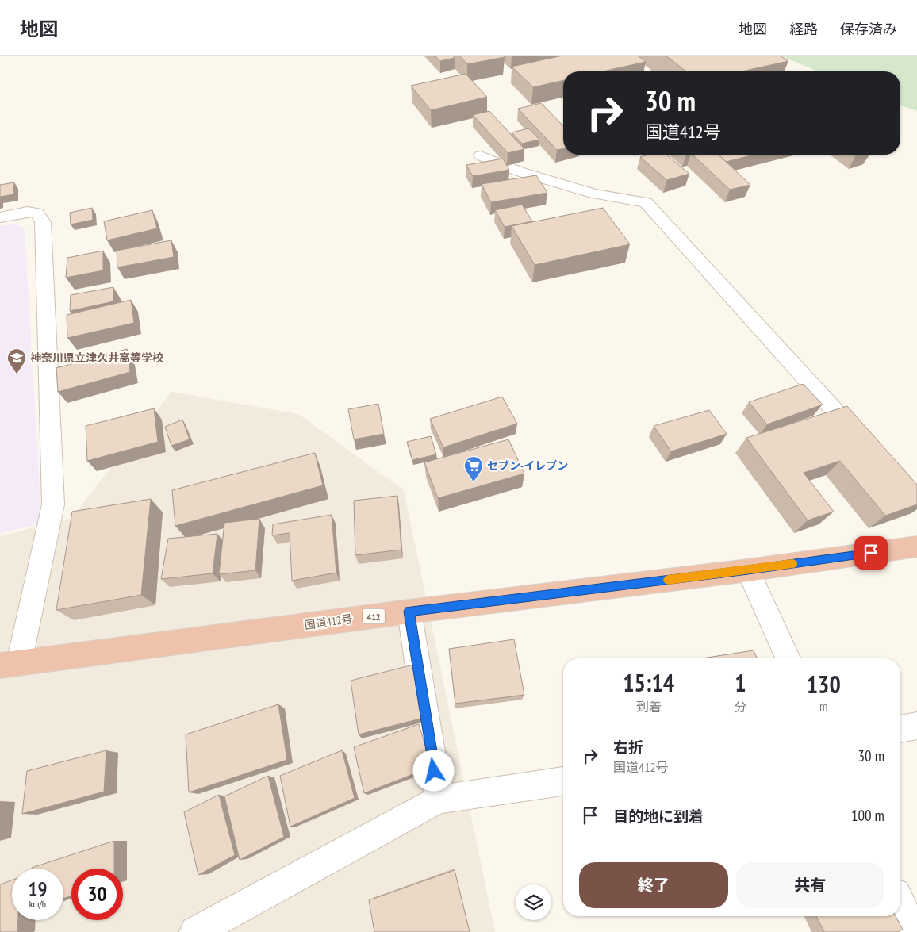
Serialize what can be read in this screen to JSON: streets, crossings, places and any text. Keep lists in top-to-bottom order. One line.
{"streets":{"highway":["412","国道412号"]},"places":{"school or university":["神奈川県立津久井高等学校"],"supermarket":["セブン-イレブン"]},"page":{"header":"地図","nav":["地図","経路","保存済み"],"turn":["30 m","国道412号"],"eta":["15:14","到着","1","分","130","m"],"list":[{"name":"右折","note":"国道412号","value":"30 m"},{"name":"目的地に到着","value":"100 m"}],"buttons":["終了","共有"],"speed":"19 km/h","limit":"30"}}
